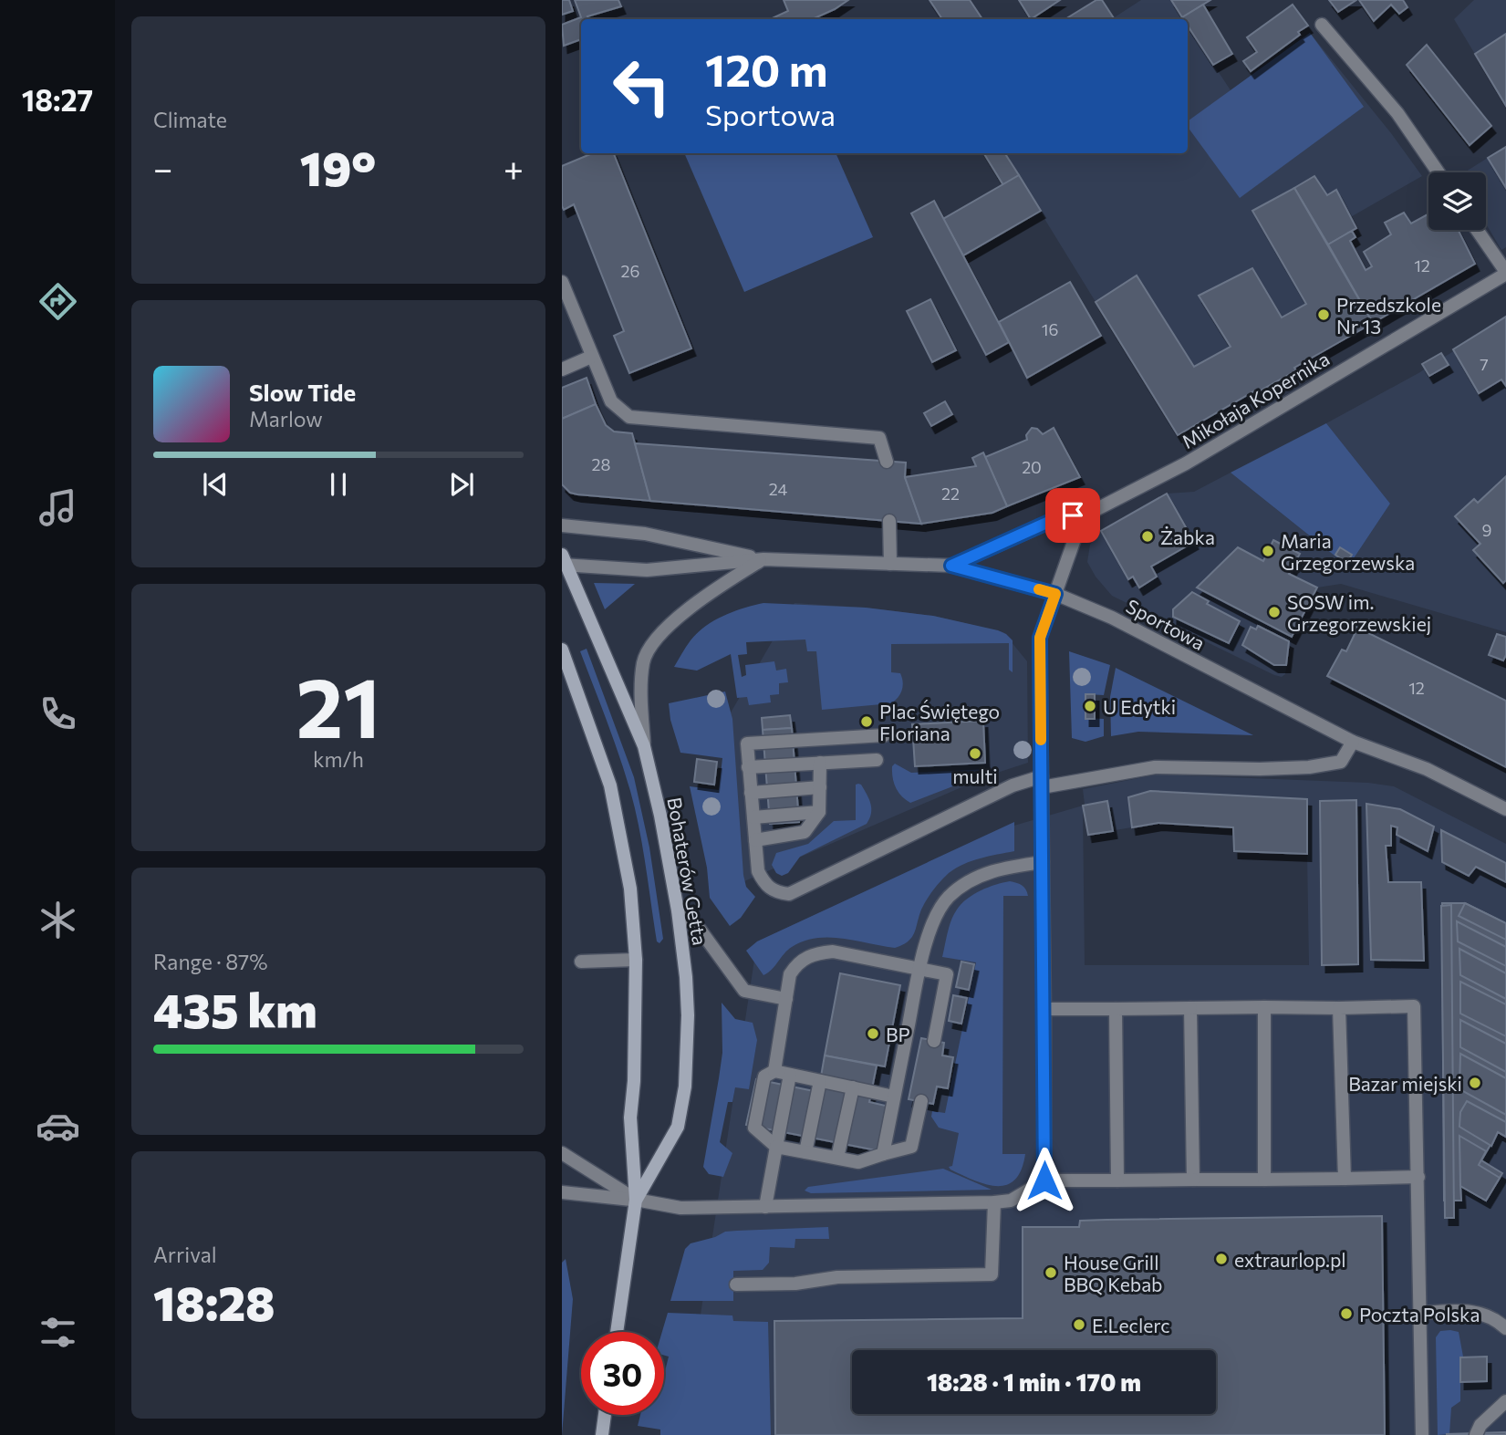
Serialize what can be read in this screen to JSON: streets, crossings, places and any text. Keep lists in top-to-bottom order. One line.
{"streets":{"main road":["Bohaterów Getta"],"street":["Mikołaja Kopernika","Sportowa"]},"crossings":[["Mikołaja Kopernika","Sportowa"],["Mikołaja Kopernika","Bohaterów Getta"]],"places":["Przedszkole Nr 13","Żabka","Maria Grzegorzewska","SOSW im. Grzegorzewskiej","U Edytki","Plac Świętego Floriana","multi","BP","Bazar miejski","extraurlop.pl","House Grill BBQ Kebab","Poczta Polska","E.Leclerc"],"house_numbers":["12","26","16","7","28","20","24","22","9","12"],"page":{"tabs":"18:27","tile":["Climate",["21","km/h"],["Range · 87%","435 km"],["Arrival","18:28"]],"turn":["120 m","Sportowa"],"heat":["−","19°","+"],"song":["Slow Tide","Marlow"],"limit":"30","trip":"18:28 · 1 min · 170 m"}}
